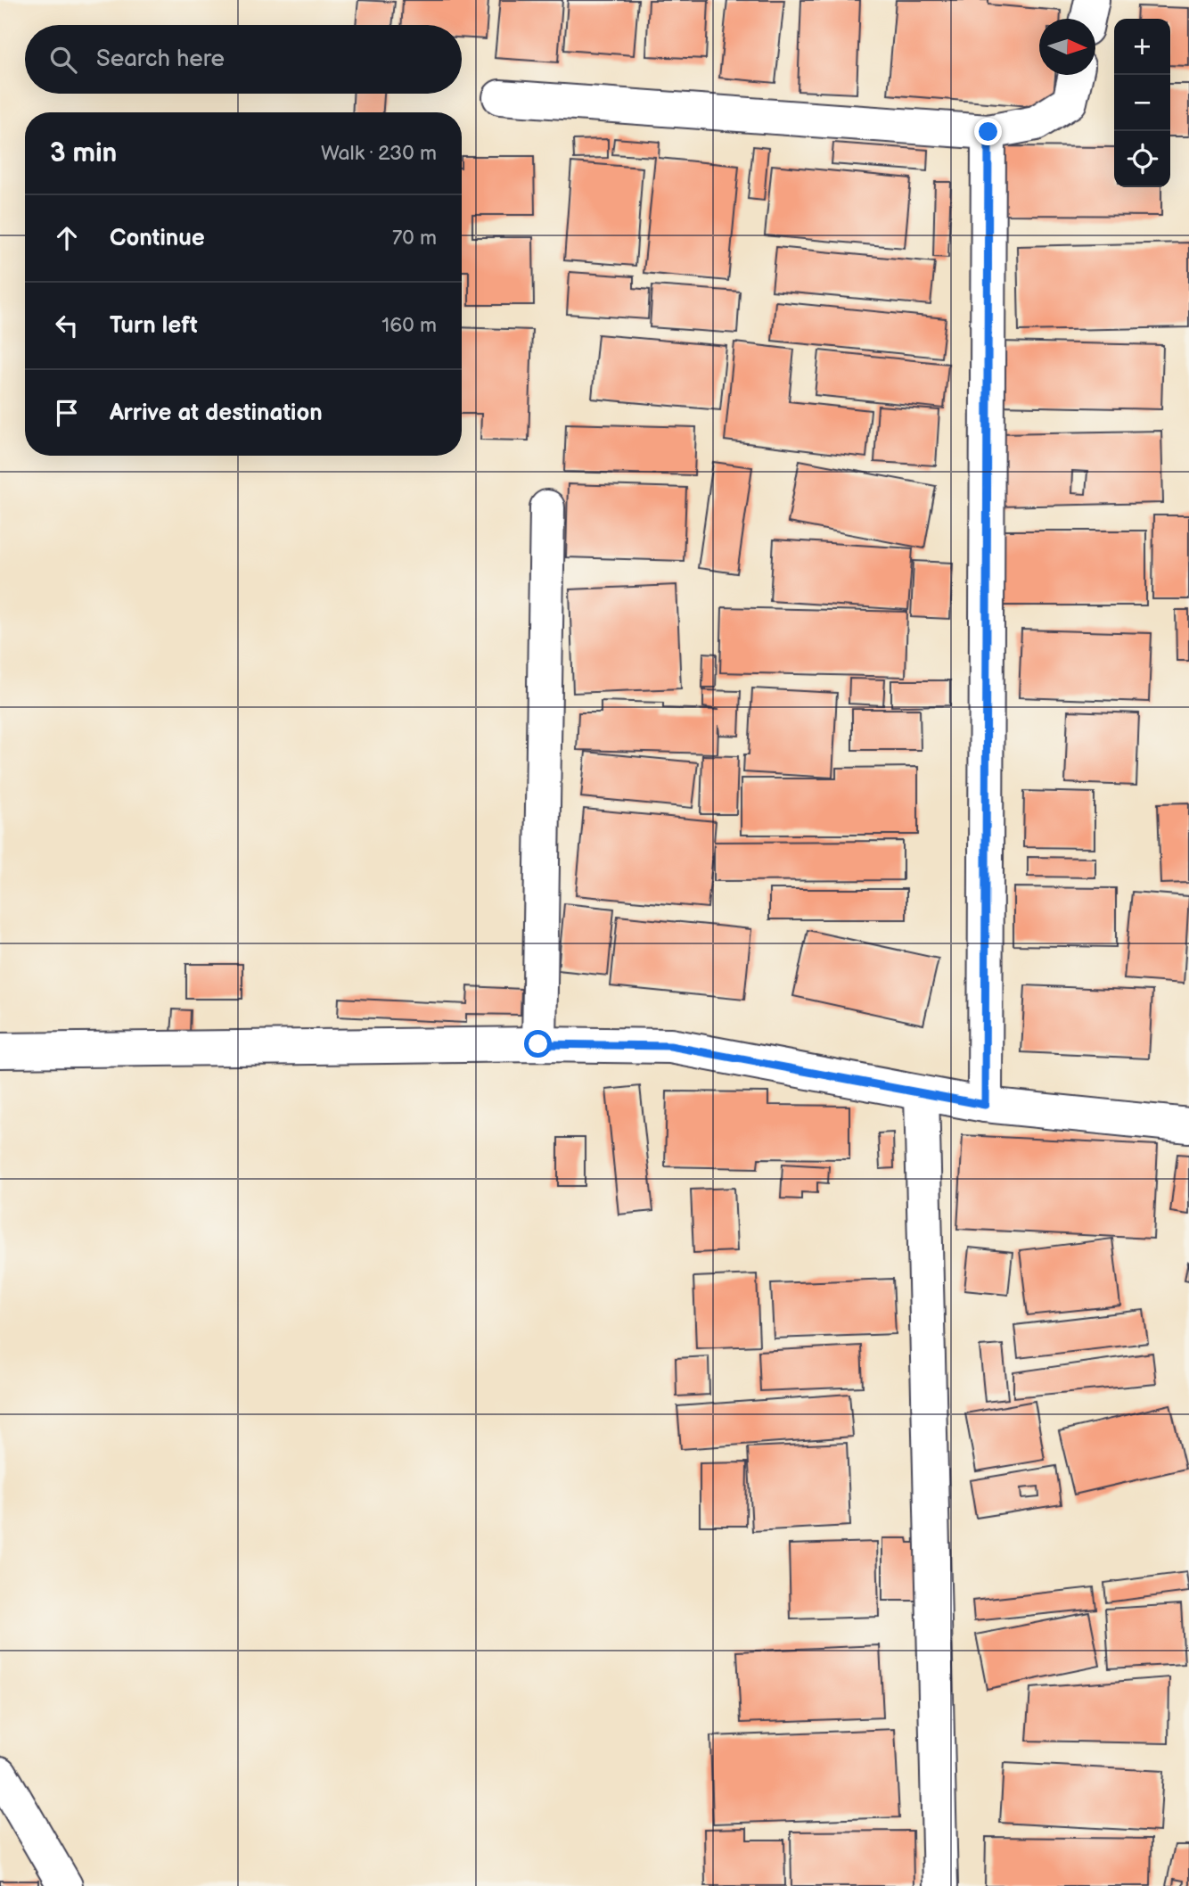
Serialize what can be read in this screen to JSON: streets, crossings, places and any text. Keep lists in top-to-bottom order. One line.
{"north":"right","page":{"map_buttons":["+","−"],"search":"Search here","heading":["3 min","Walk · 230 m"],"list":[["Continue","70 m"],["Turn left","160 m"],"Arrive at destination"]}}
